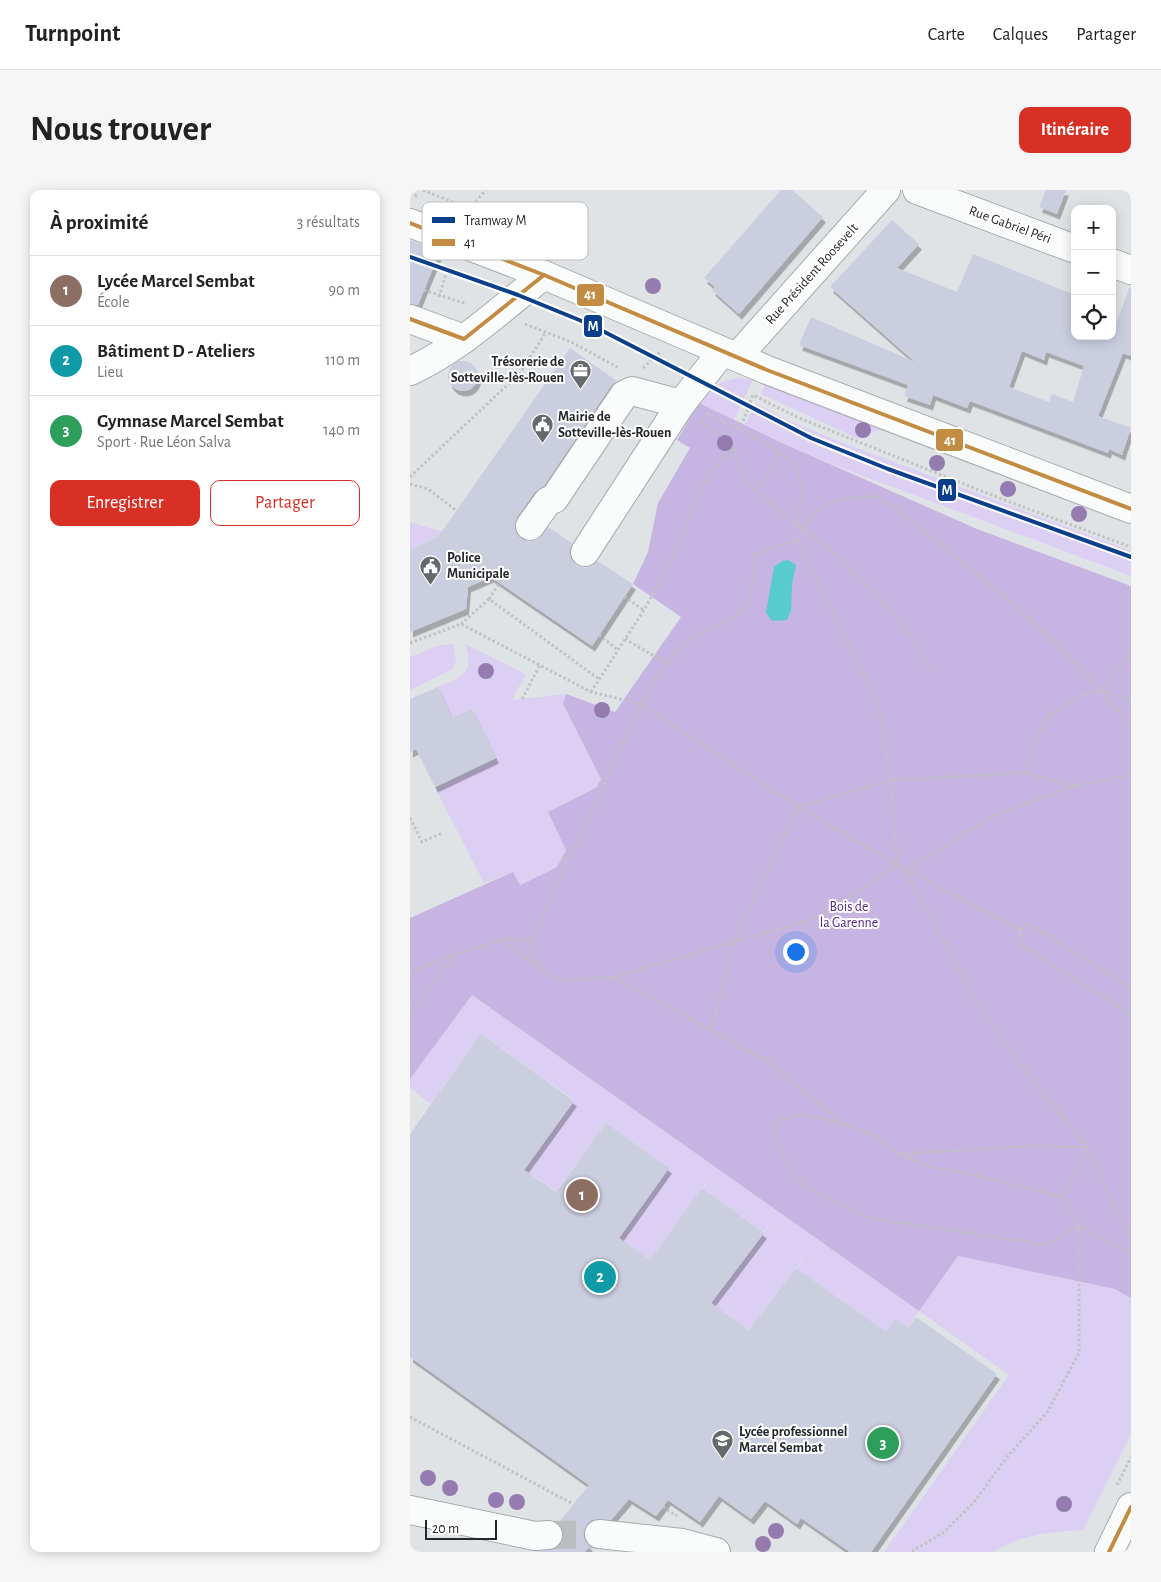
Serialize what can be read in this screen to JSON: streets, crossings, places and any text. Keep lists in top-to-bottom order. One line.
{"streets":{"street":["Rue Gabriel Péri","Rue Président Roosevelt"]},"parks":["Bois de la Garenne"],"places":{"office":["Trésorerie de Sotteville-lès-Rouen"],"public building":["Mairie de Sotteville-lès-Rouen","Police Municipale"],"school or university":["Lycée professionnel Marcel Sembat"]},"lines":["transit line 41","tram line M"],"legend":["Tramway M","41"],"scale_bar":"20 m","page":{"header":"Turnpoint","nav":["Carte","Calques","Partager"],"buttons":["Itinéraire",["Enregistrer","Partager"]],"title":"Nous trouver","heading":["À proximité","3 résultats"],"map_buttons":["+","−"],"list":[{"mark":"1","name":"Lycée Marcel Sembat","note":"École","value":"90 m"},{"mark":"2","name":"Bâtiment D - Ateliers","note":"Lieu","value":"110 m"},{"mark":"3","name":"Gymnase Marcel Sembat","note":"Sport · Rue Léon Salva","value":"140 m"}],"pins":["1","2","3"],"scale":"20 m"}}
